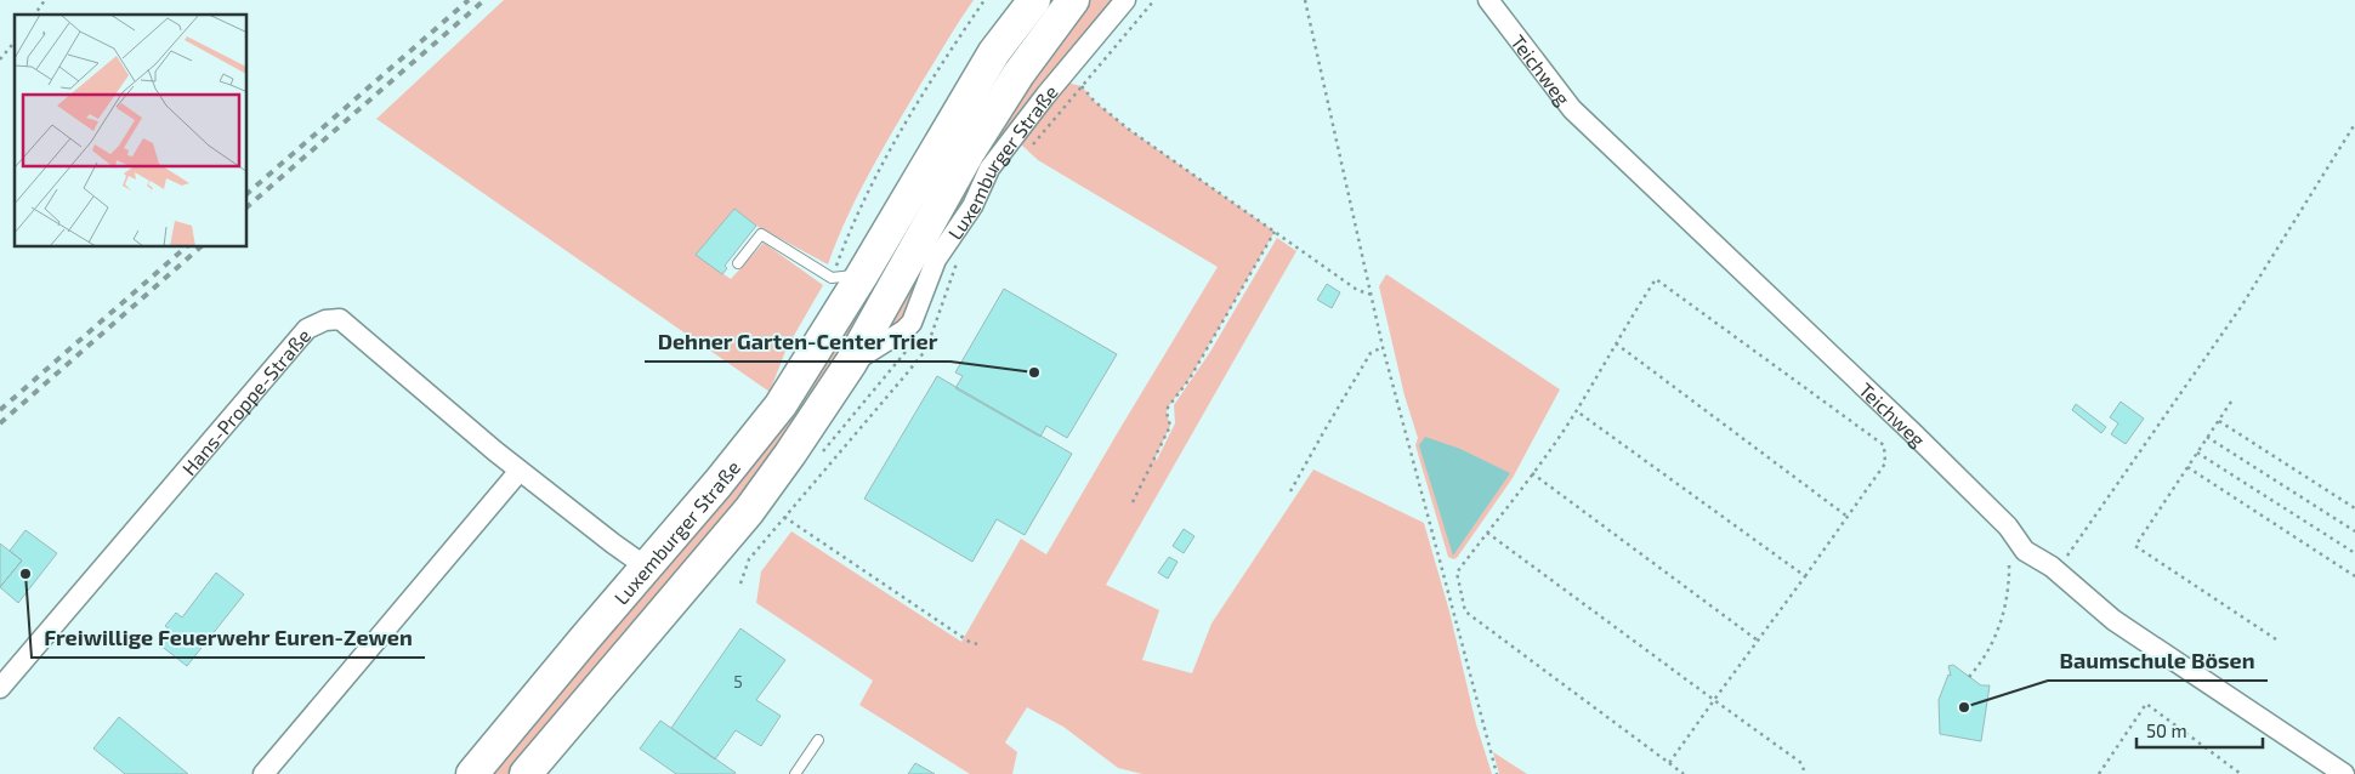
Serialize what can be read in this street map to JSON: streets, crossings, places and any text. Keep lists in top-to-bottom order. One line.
{"streets":{"main road":["Luxemburger Straße"],"street":["Teichweg","Hans-Proppe-Straße"]},"crossings":[["Luxemburger Straße","Hans-Proppe-Straße"]],"places":["Dehner Garten-Center Trier","Freiwillige Feuerwehr Euren-Zewen","Baumschule Bösen"],"house_numbers":["5"],"scale_bar":"50 m"}
